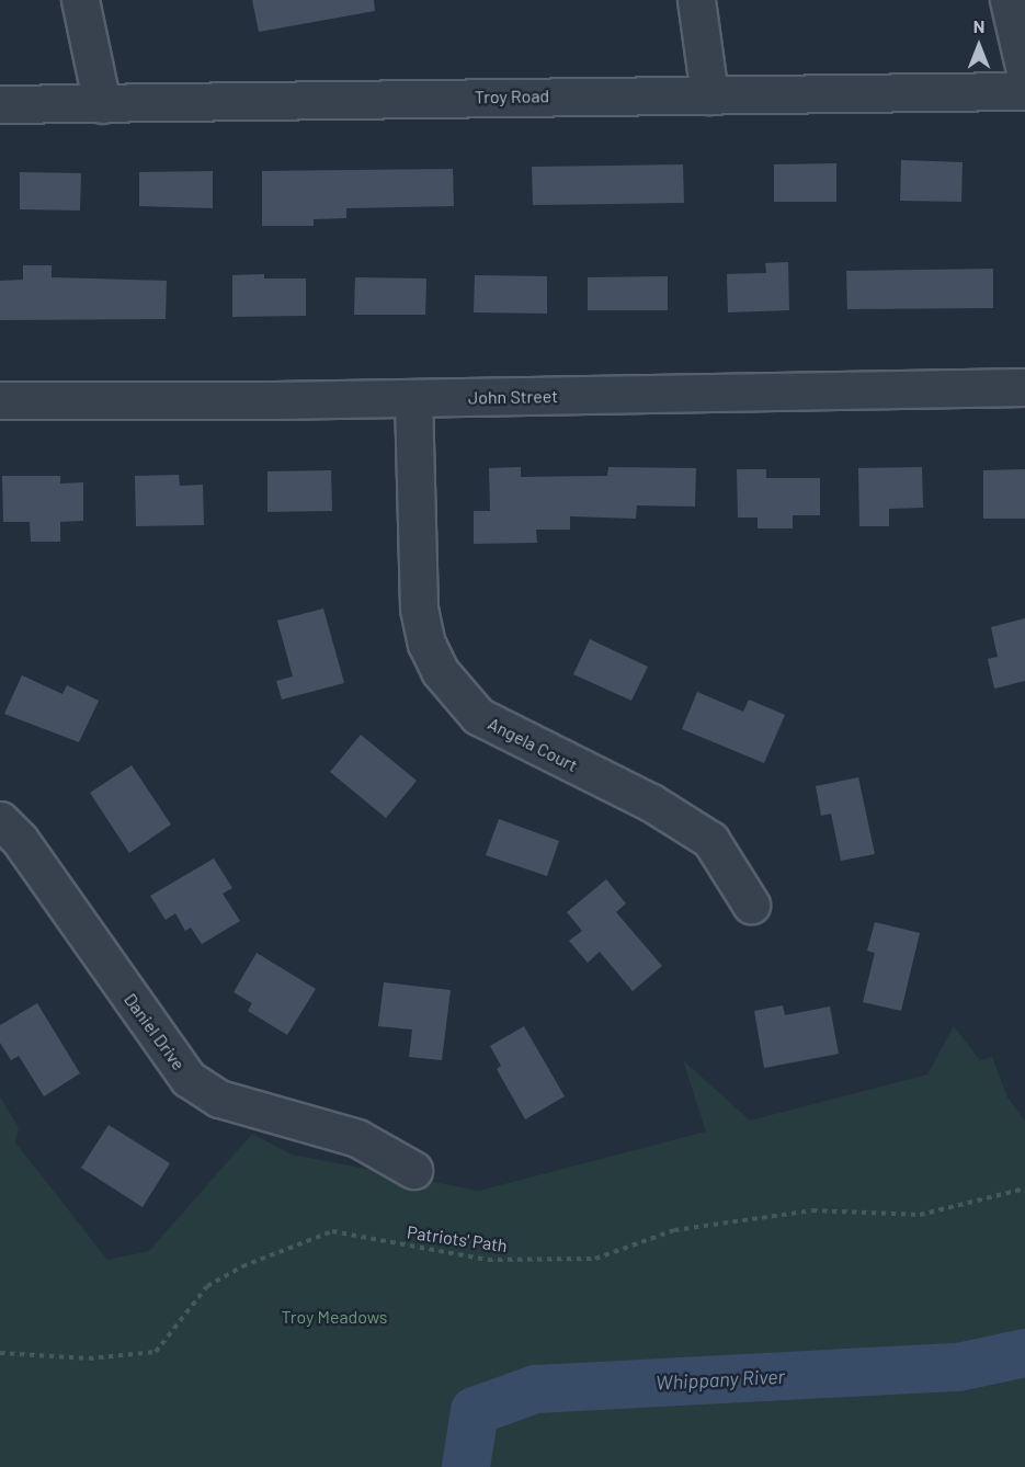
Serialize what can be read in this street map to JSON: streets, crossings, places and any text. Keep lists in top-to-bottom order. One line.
{"streets":{"street":["Troy Road","John Street","Angela Court","Daniel Drive"],"path":["Patriots' Path"]},"crossings":[["John Street","Angela Court"]],"water":["Whippany River"],"parks":["Troy Meadows"],"north":"top"}
